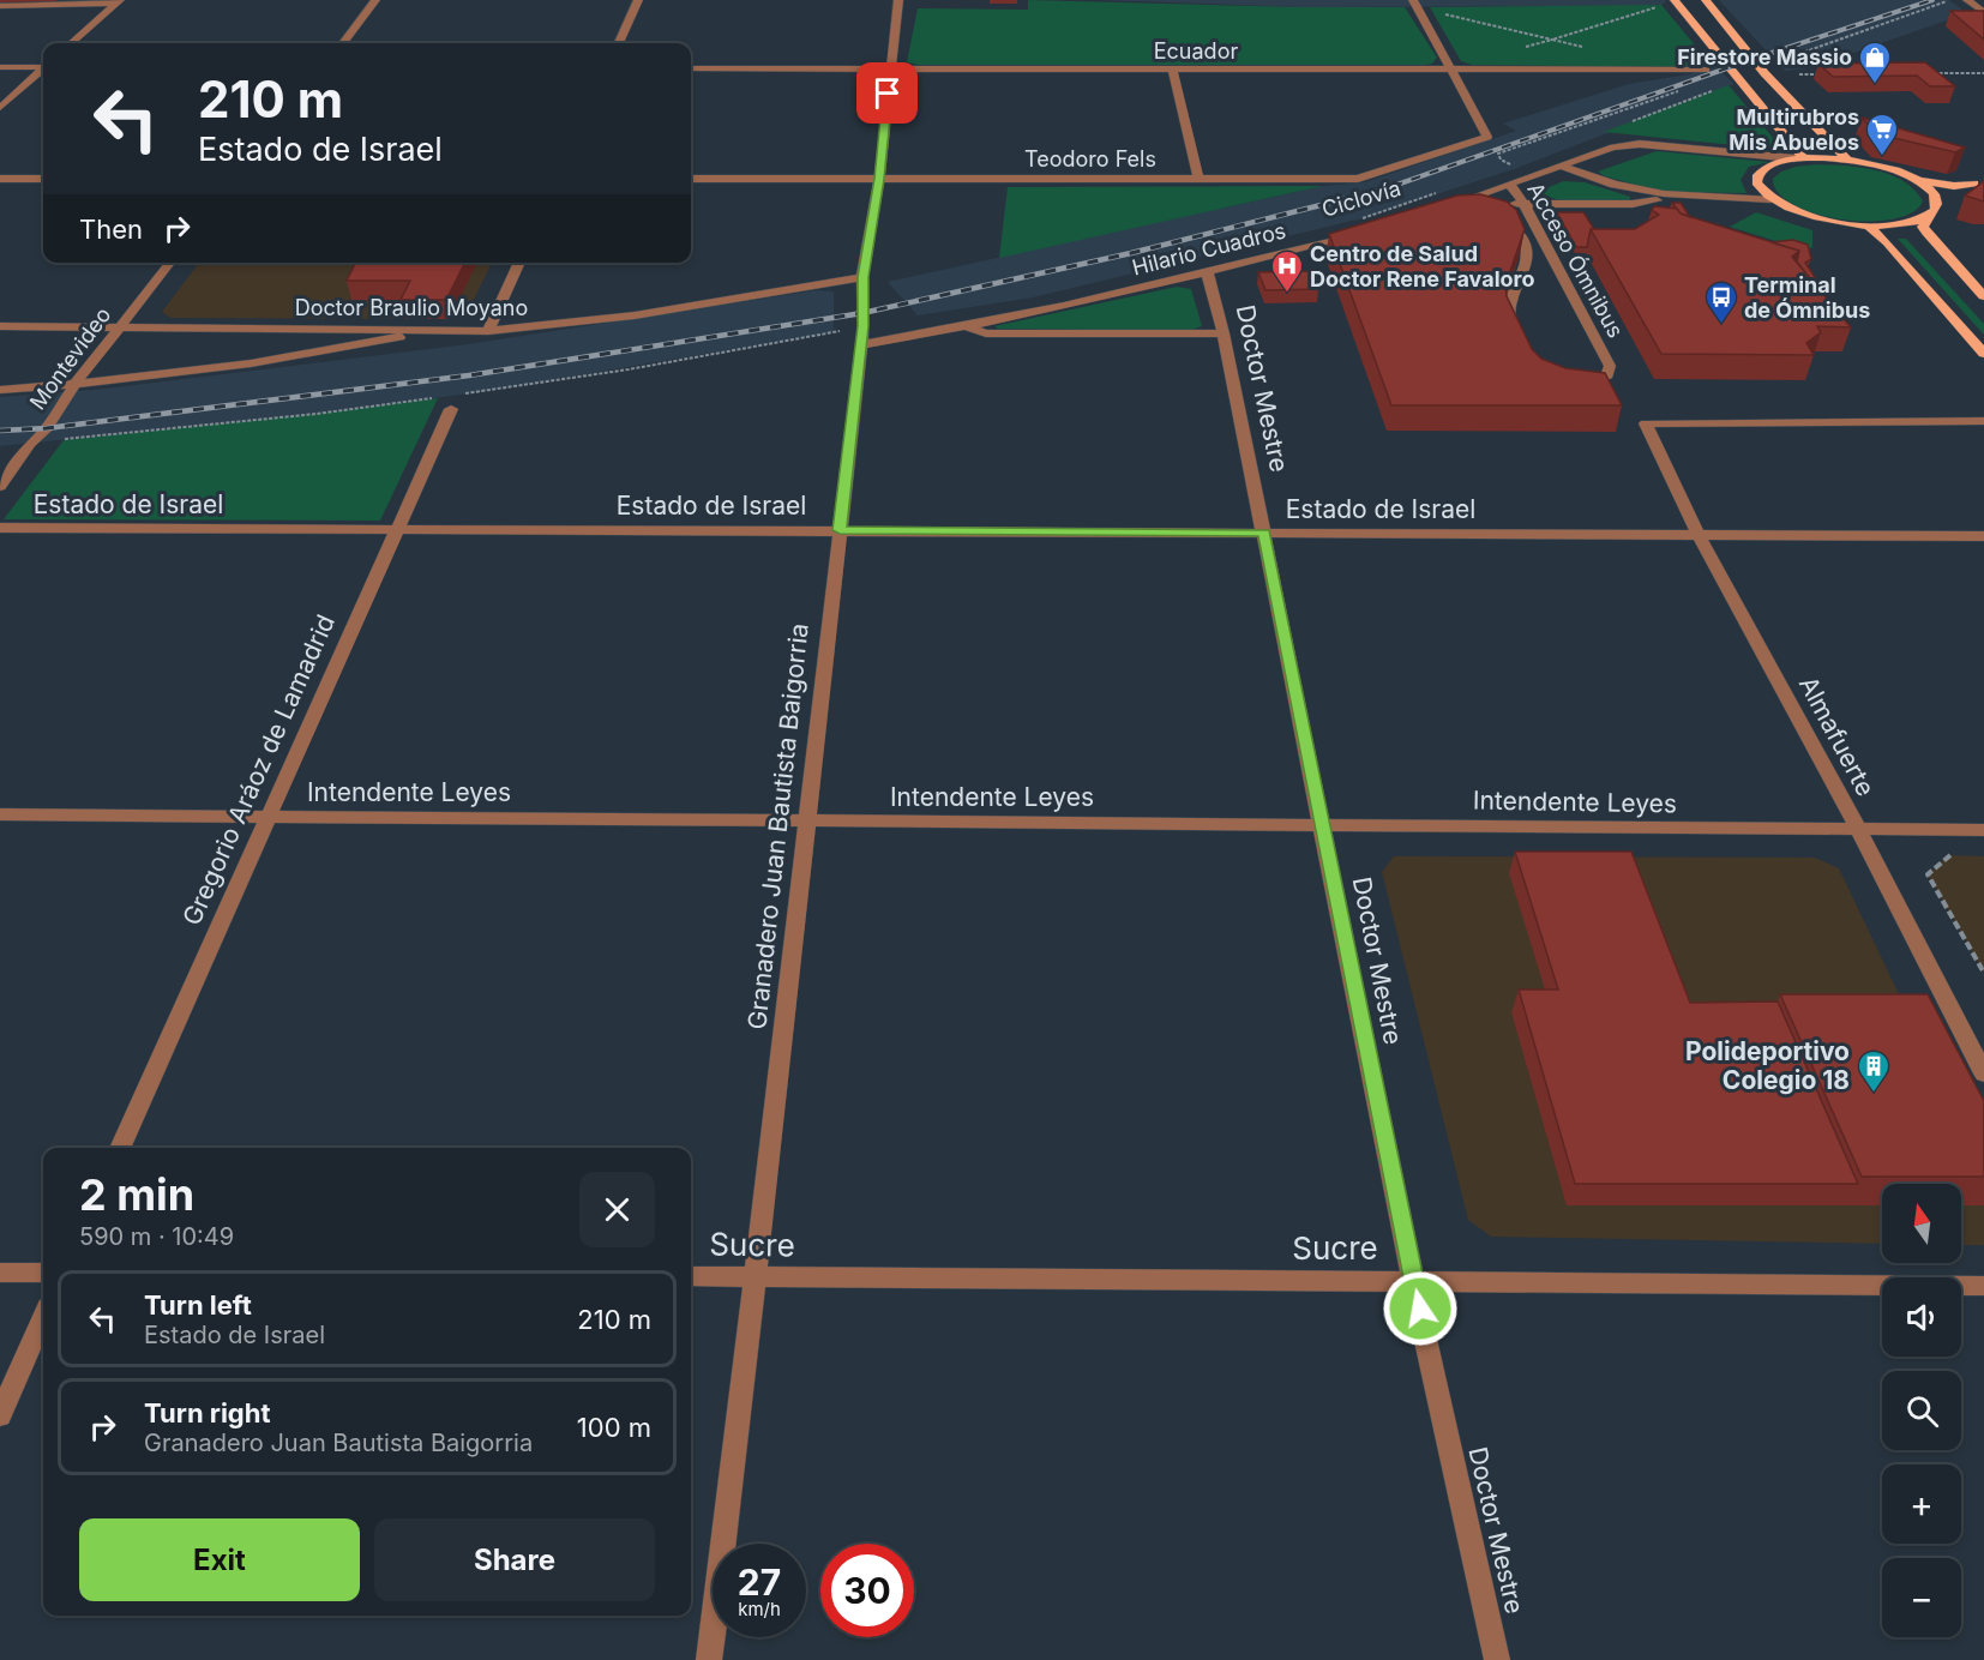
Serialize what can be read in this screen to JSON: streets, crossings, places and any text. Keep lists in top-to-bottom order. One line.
{"streets":{"street":["Ecuador","Teodoro Fels","Hilario Cuadros","Acceso Ómnibus","Doctor Braulio Moyano","Montevideo","Doctor Mestre","Estado de Israel","Almafuerte","Gregorio Aráoz de Lamadrid","Intendente Leyes","Granadero Juan Bautista Baigorria","Sucre"],"path":["Ciclovía"]},"crossings":[["Ecuador","Teodoro Fels"],["Ecuador","Granadero Juan Bautista Baigorria"],["Teodoro Fels","Granadero Juan Bautista Baigorria"],["Hilario Cuadros","Doctor Mestre"],["Hilario Cuadros","Granadero Juan Bautista Baigorria"],["Doctor Braulio Moyano","Montevideo"],["Doctor Braulio Moyano","Granadero Juan Bautista Baigorria"],["Doctor Mestre","Estado de Israel"],["Doctor Mestre","Intendente Leyes"],["Doctor Mestre","Sucre"],["Estado de Israel","Almafuerte"],["Estado de Israel","Gregorio Aráoz de Lamadrid"],["Estado de Israel","Granadero Juan Bautista Baigorria"],["Almafuerte","Intendente Leyes"],["Gregorio Aráoz de Lamadrid","Intendente Leyes"],["Intendente Leyes","Granadero Juan Bautista Baigorria"],["Granadero Juan Bautista Baigorria","Sucre"]],"places":{"shop":["Firestore Massio"],"supermarket":["Multirubros Mis Abuelos"],"hospital":["Centro de Salud Doctor Rene Favaloro"],"bus stop":["Terminal de Ómnibus"],"building":["Polideportivo Colegio 18"]},"north":"top","page":{"turn":["210 m","Estado de Israel"],"then":"Then","heading":["2 min","590 m · 10:49"],"map_buttons":["+","−"],"list":[{"name":"Turn left","note":"Estado de Israel","value":"210 m"},{"name":"Turn right","note":"Granadero Juan Bautista Baigorria","value":"100 m"}],"buttons":["Exit","Share"],"speed":"27 km/h","limit":"30"}}
